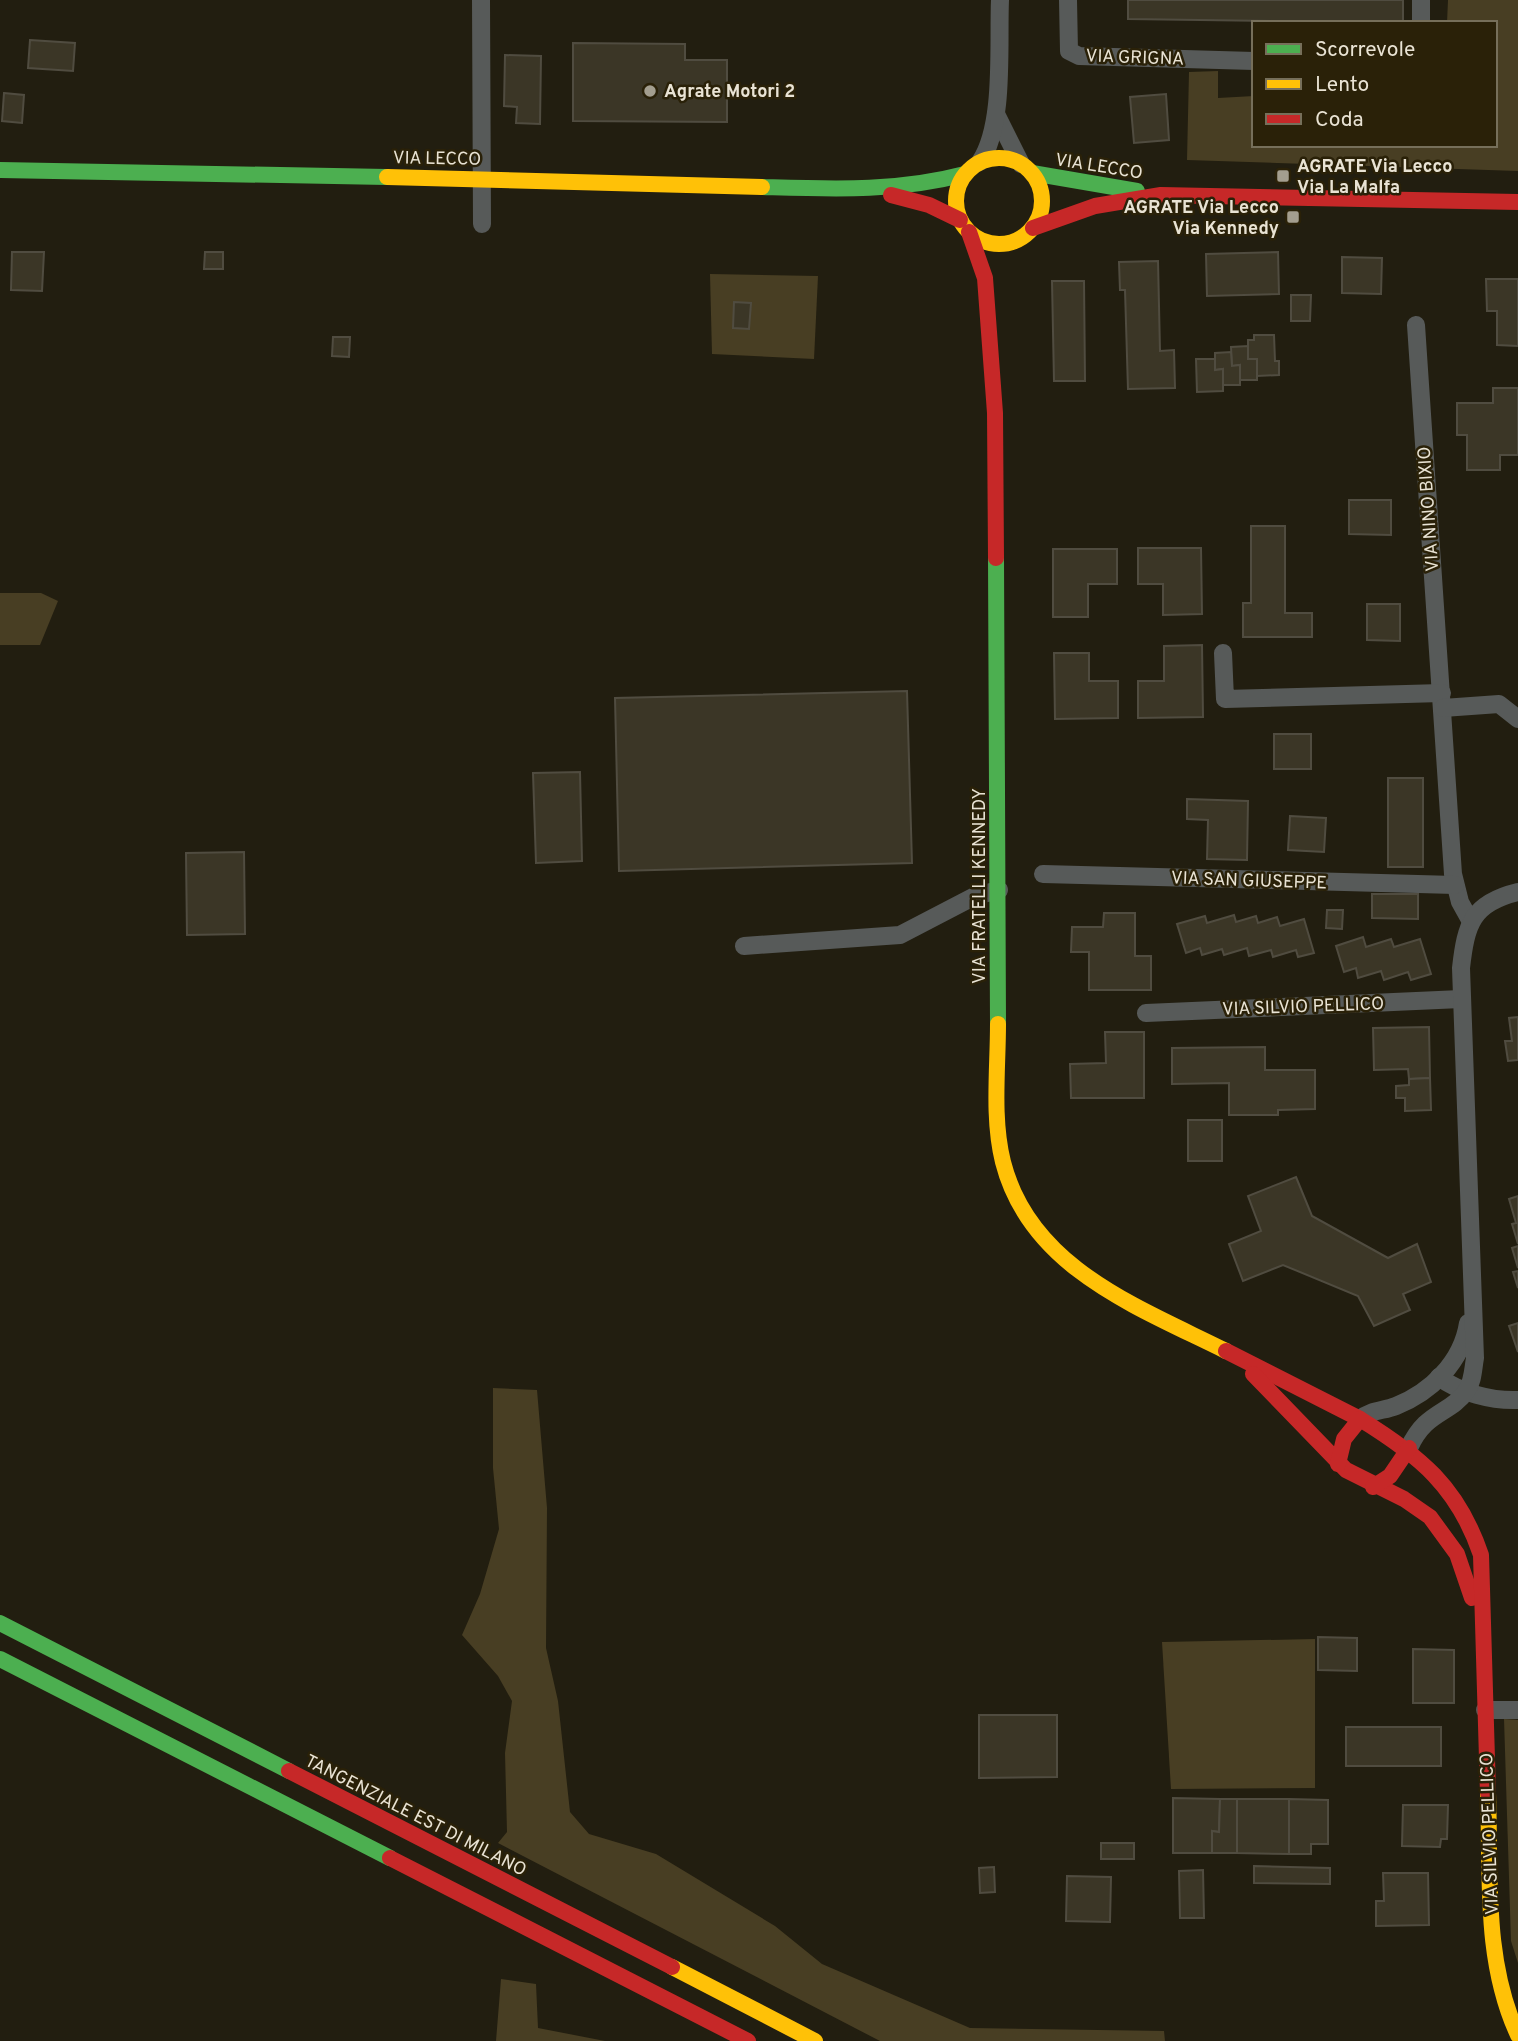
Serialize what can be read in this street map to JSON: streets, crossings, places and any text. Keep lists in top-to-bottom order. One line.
{"streets":{"main road":["VIA LECCO","VIA FRATELLI KENNEDY","VIA SILVIO PELLICO","TANGENZIALE EST DI MILANO"],"street":["VIA GRIGNA","VIA NINO BIXIO","VIA SAN GIUSEPPE"]},"crossings":[["VIA LECCO","VIA FRATELLI KENNEDY"],["VIA NINO BIXIO","VIA SAN GIUSEPPE"],["VIA FRATELLI KENNEDY","VIA SILVIO PELLICO"]],"places":{"other":["Agrate Motori 2"],"transit":["AGRATE Via Lecco Via La Malfa","AGRATE Via Lecco Via Kennedy"]},"legend":["Scorrevole","Lento","Coda"]}
